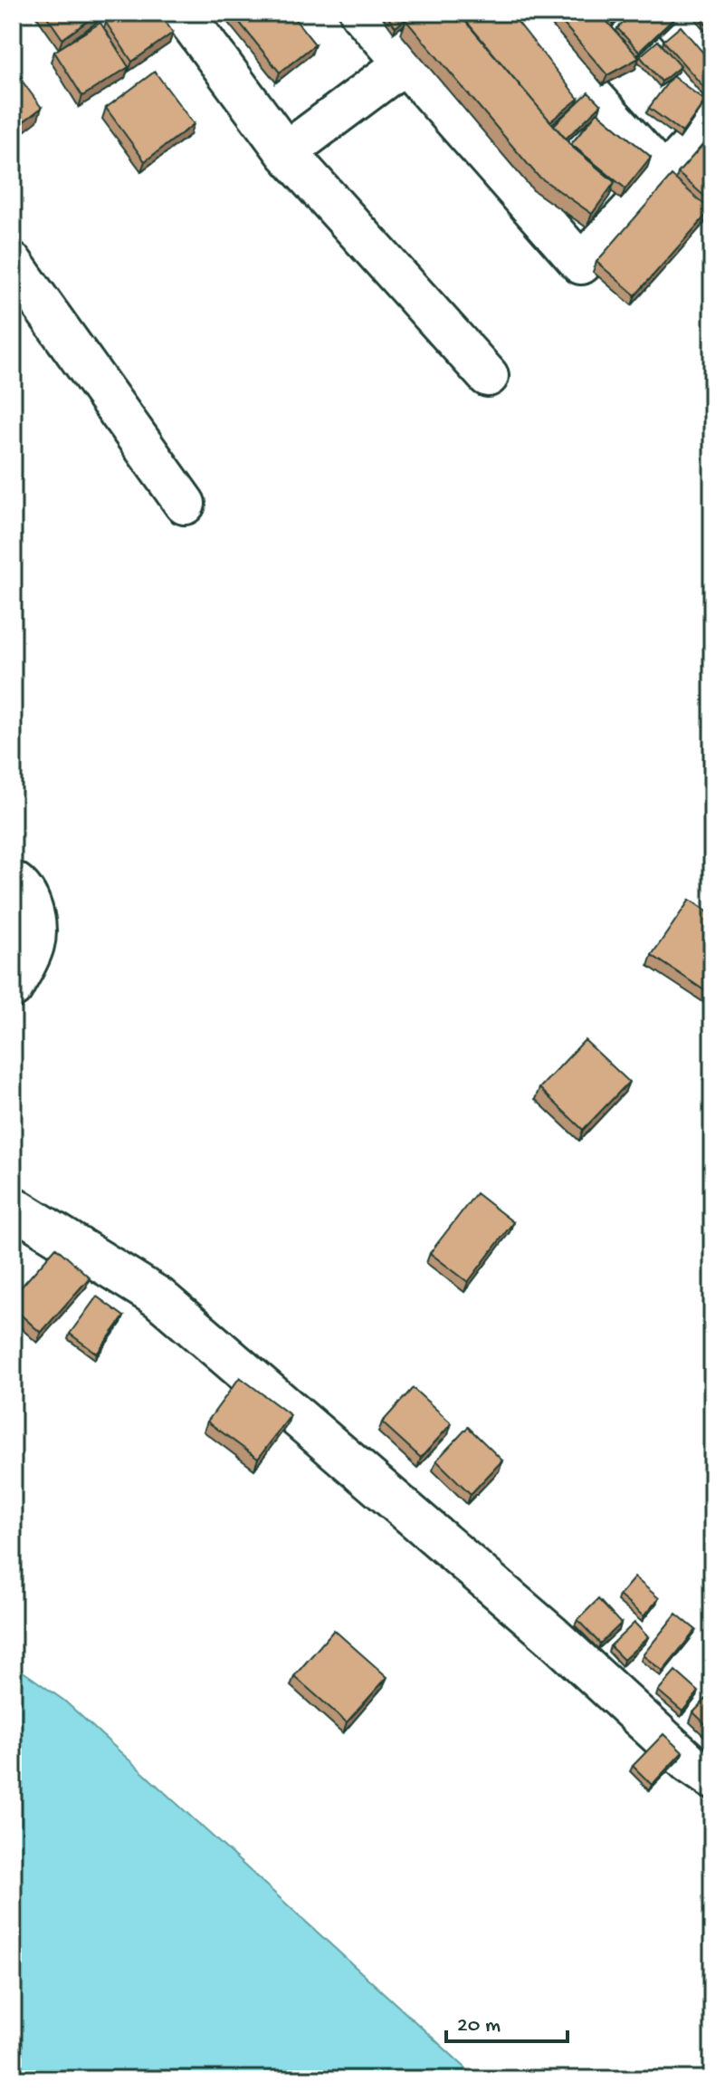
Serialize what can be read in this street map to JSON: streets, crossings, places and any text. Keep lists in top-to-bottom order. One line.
{"scale_bar":"20 m"}
